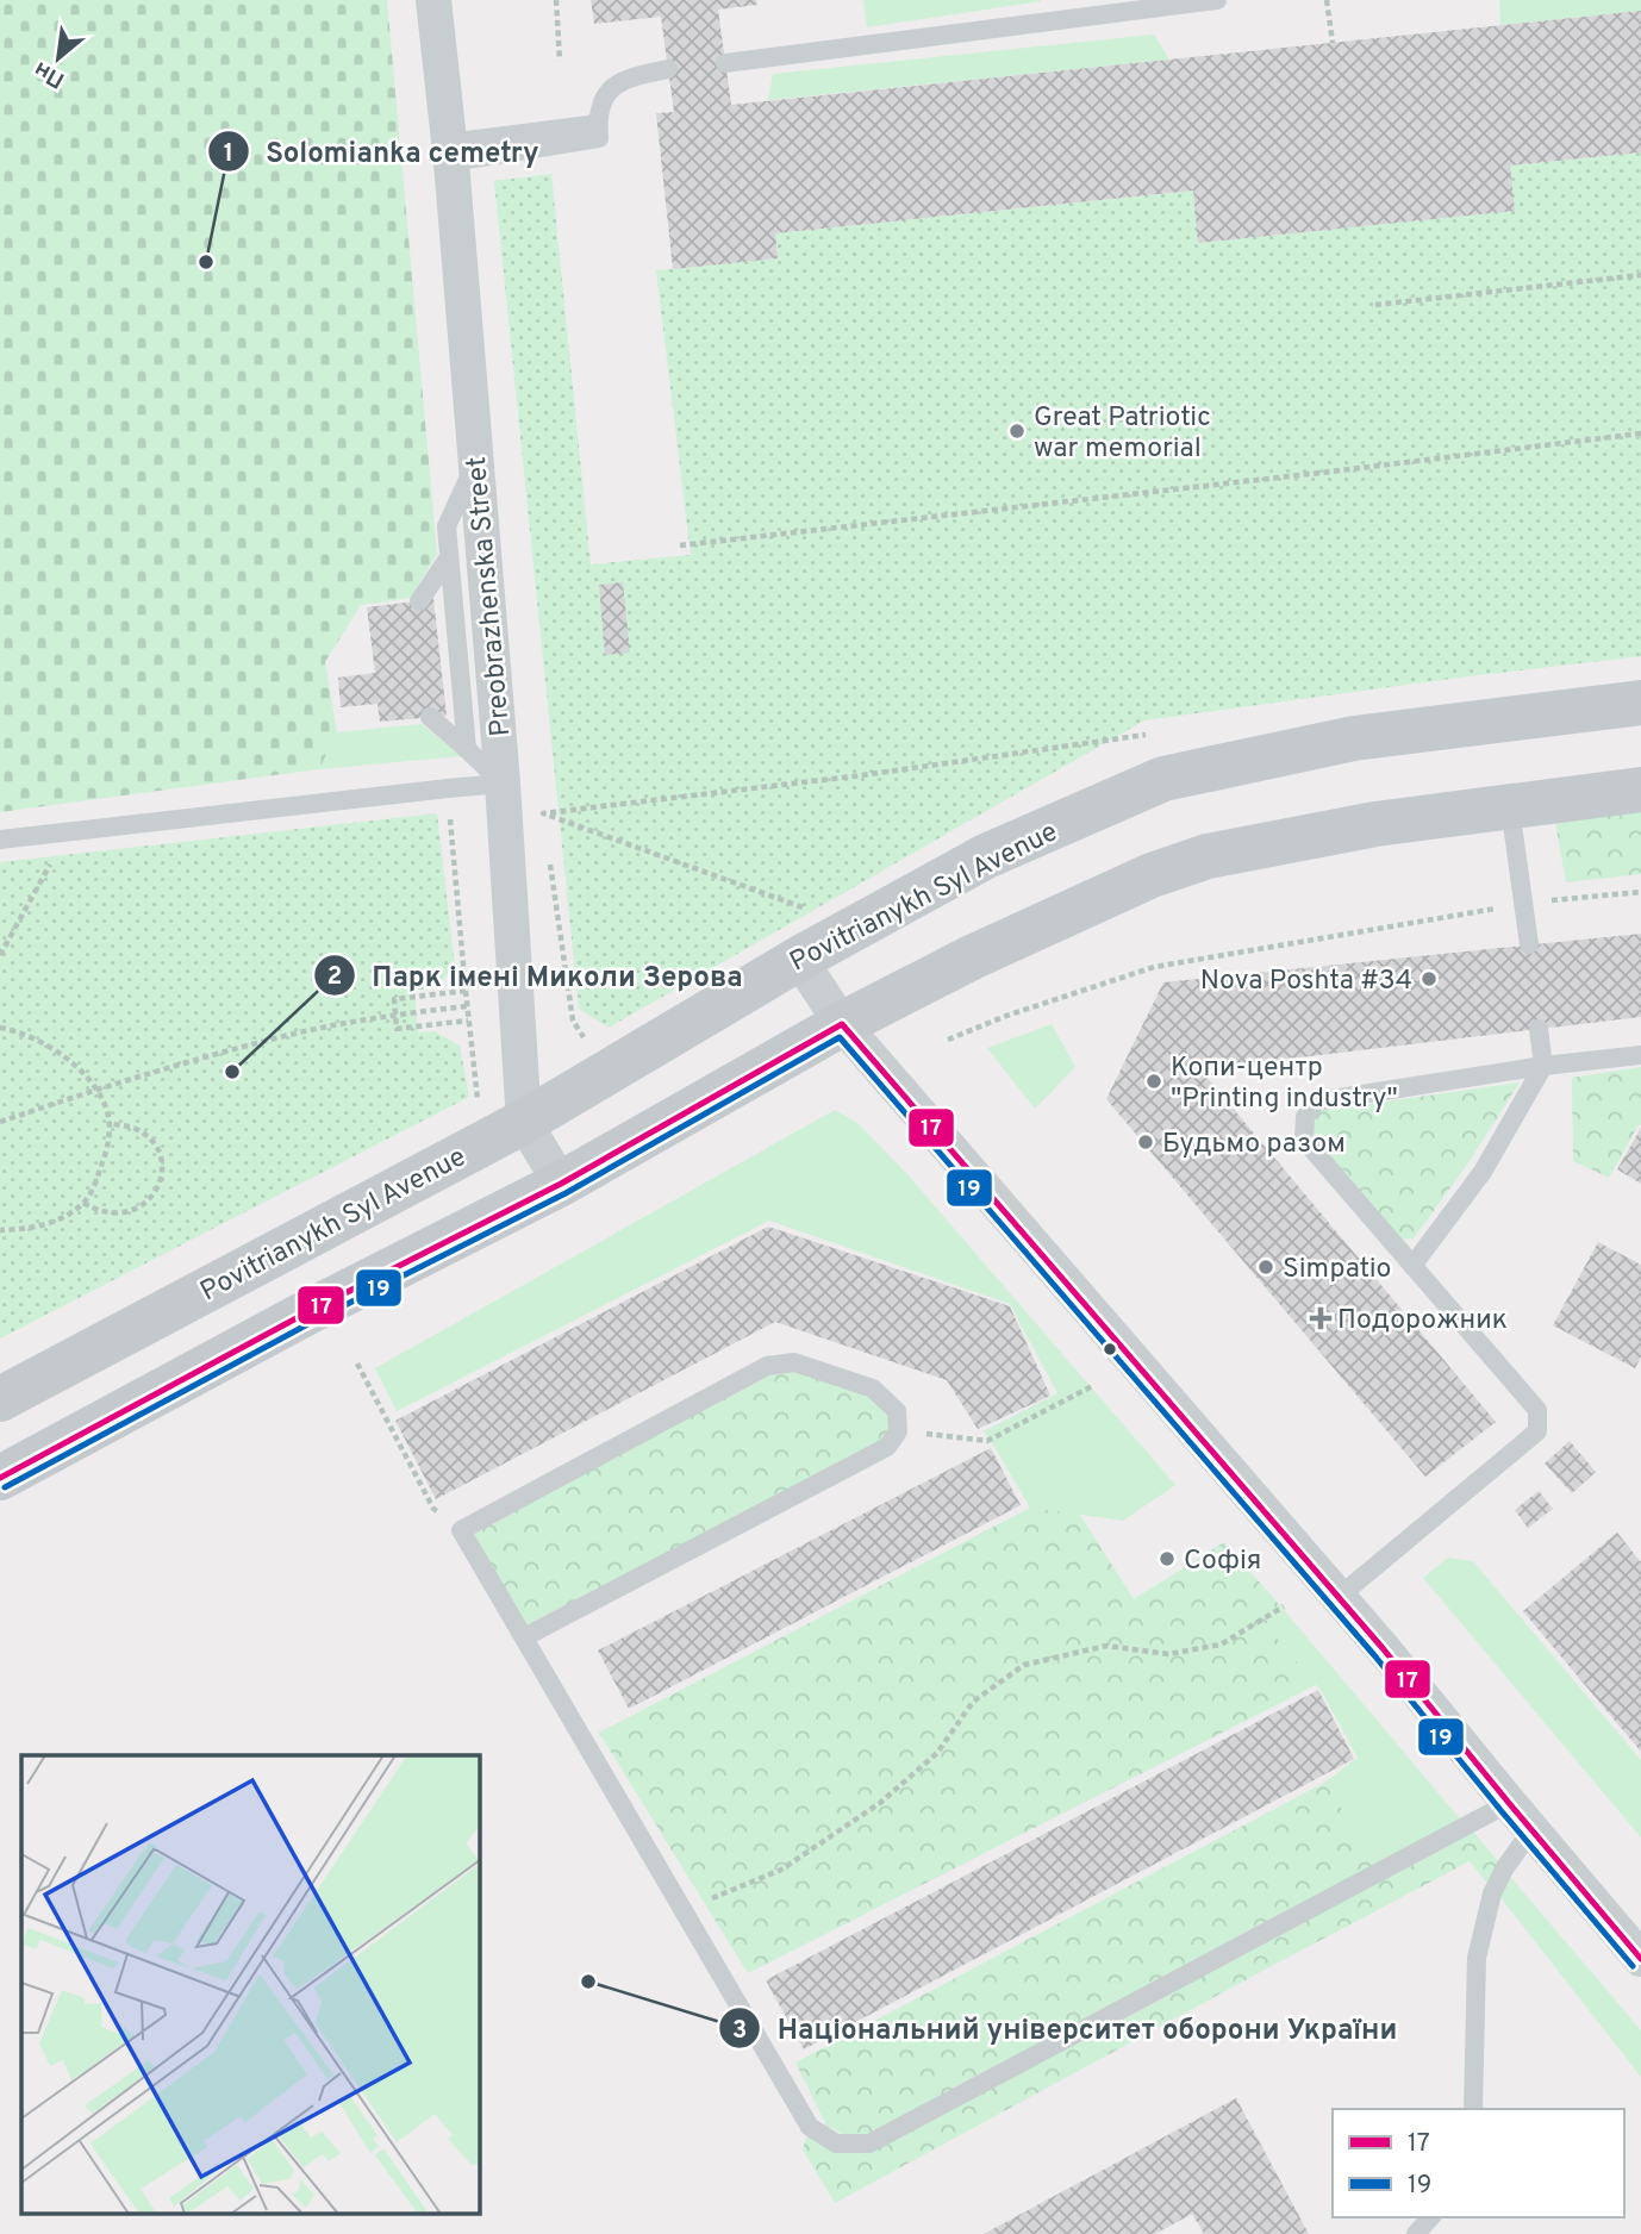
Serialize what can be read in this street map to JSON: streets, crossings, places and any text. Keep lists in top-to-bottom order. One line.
{"streets":{"main road":["Povitrianykh Syl Avenue"],"street":["Preobrazhenska Street"]},"crossings":[["Preobrazhenska Street","Povitrianykh Syl Avenue"]],"places":{"other":["Solomianka cemetry","Great Patriotic war memorial","Nova Poshta #34","Парк імені Миколи Зерова","Копи-центр \"Printing industry\"","Будьмо разом","Simpatio","Софія","Національний університет оборони України"],"health":["Подорожник"]},"lines":["transit line 17","transit line 19"],"legend":["17","19"],"north":"bottom left"}
